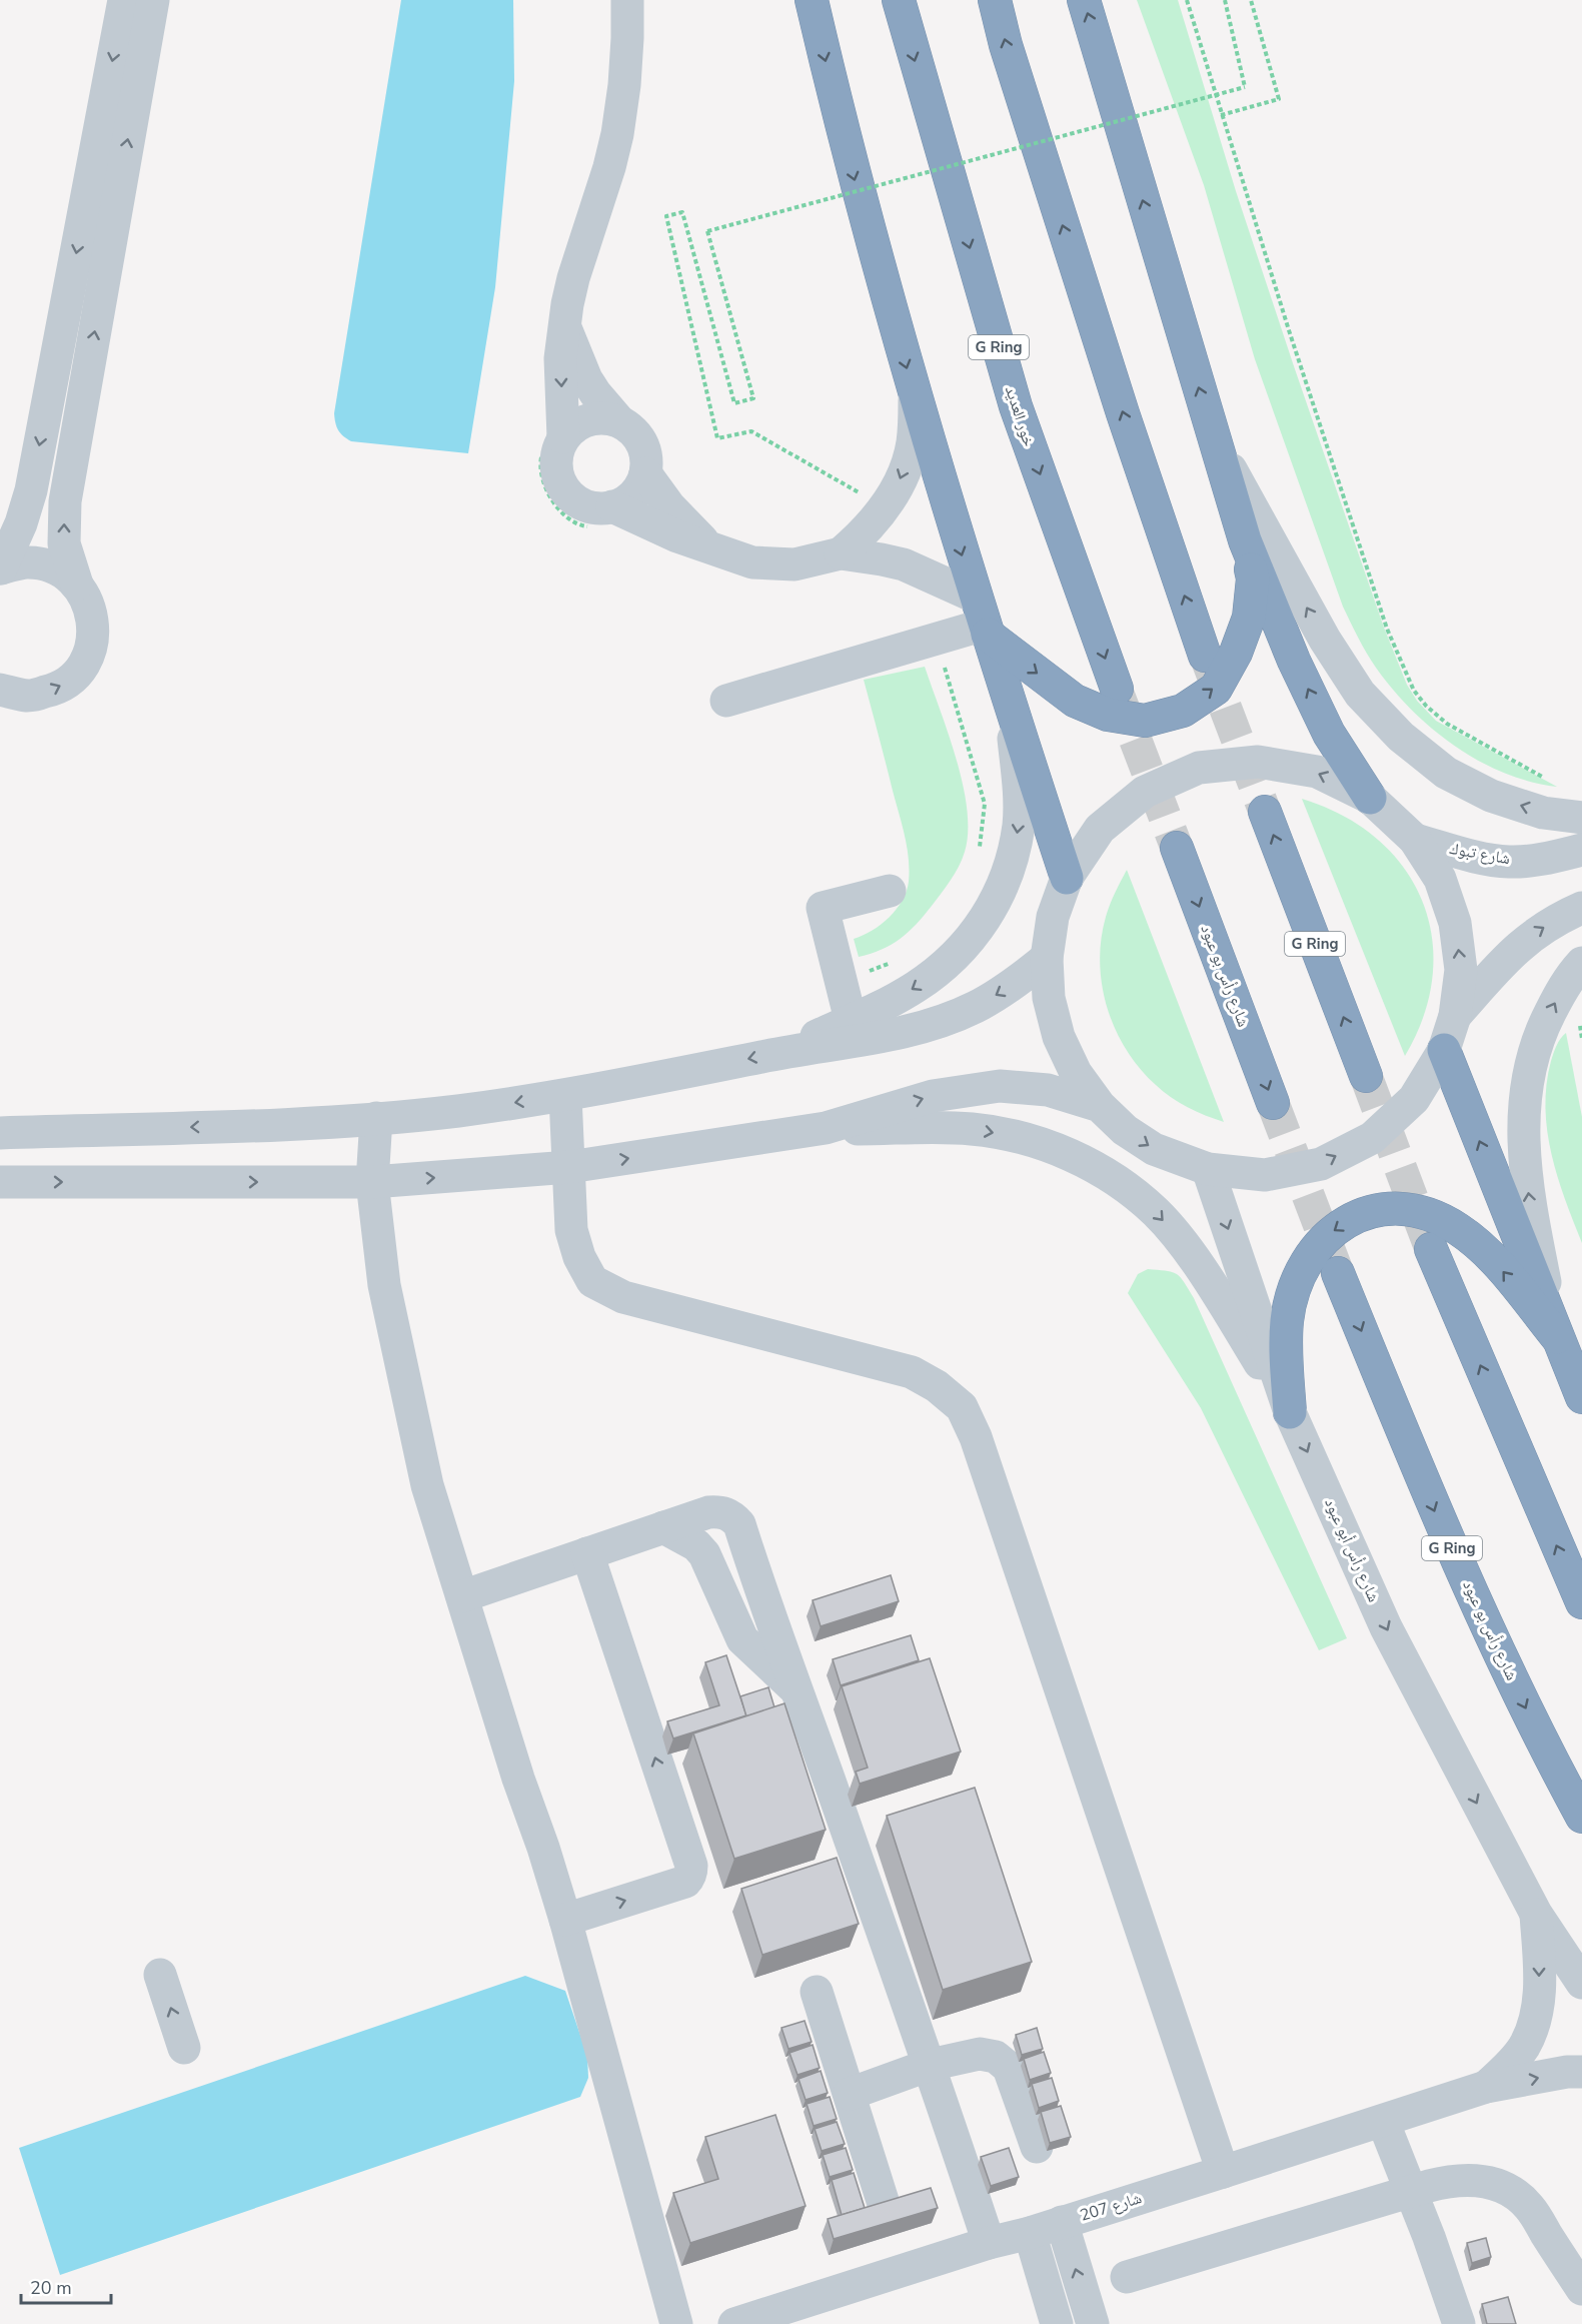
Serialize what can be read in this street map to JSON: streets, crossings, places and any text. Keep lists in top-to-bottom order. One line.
{"streets":{"highway":["G Ring","خور العديد","شارع رأس بو عبود"],"street":["شارع تبوك","شارع رأس أبو عبود","شارع 207"]},"crossings":[["شارع رأس أبو عبود","شارع 207"]],"one_way":["شارع رأس أبو عبود"],"scale_bar":"20 m"}
